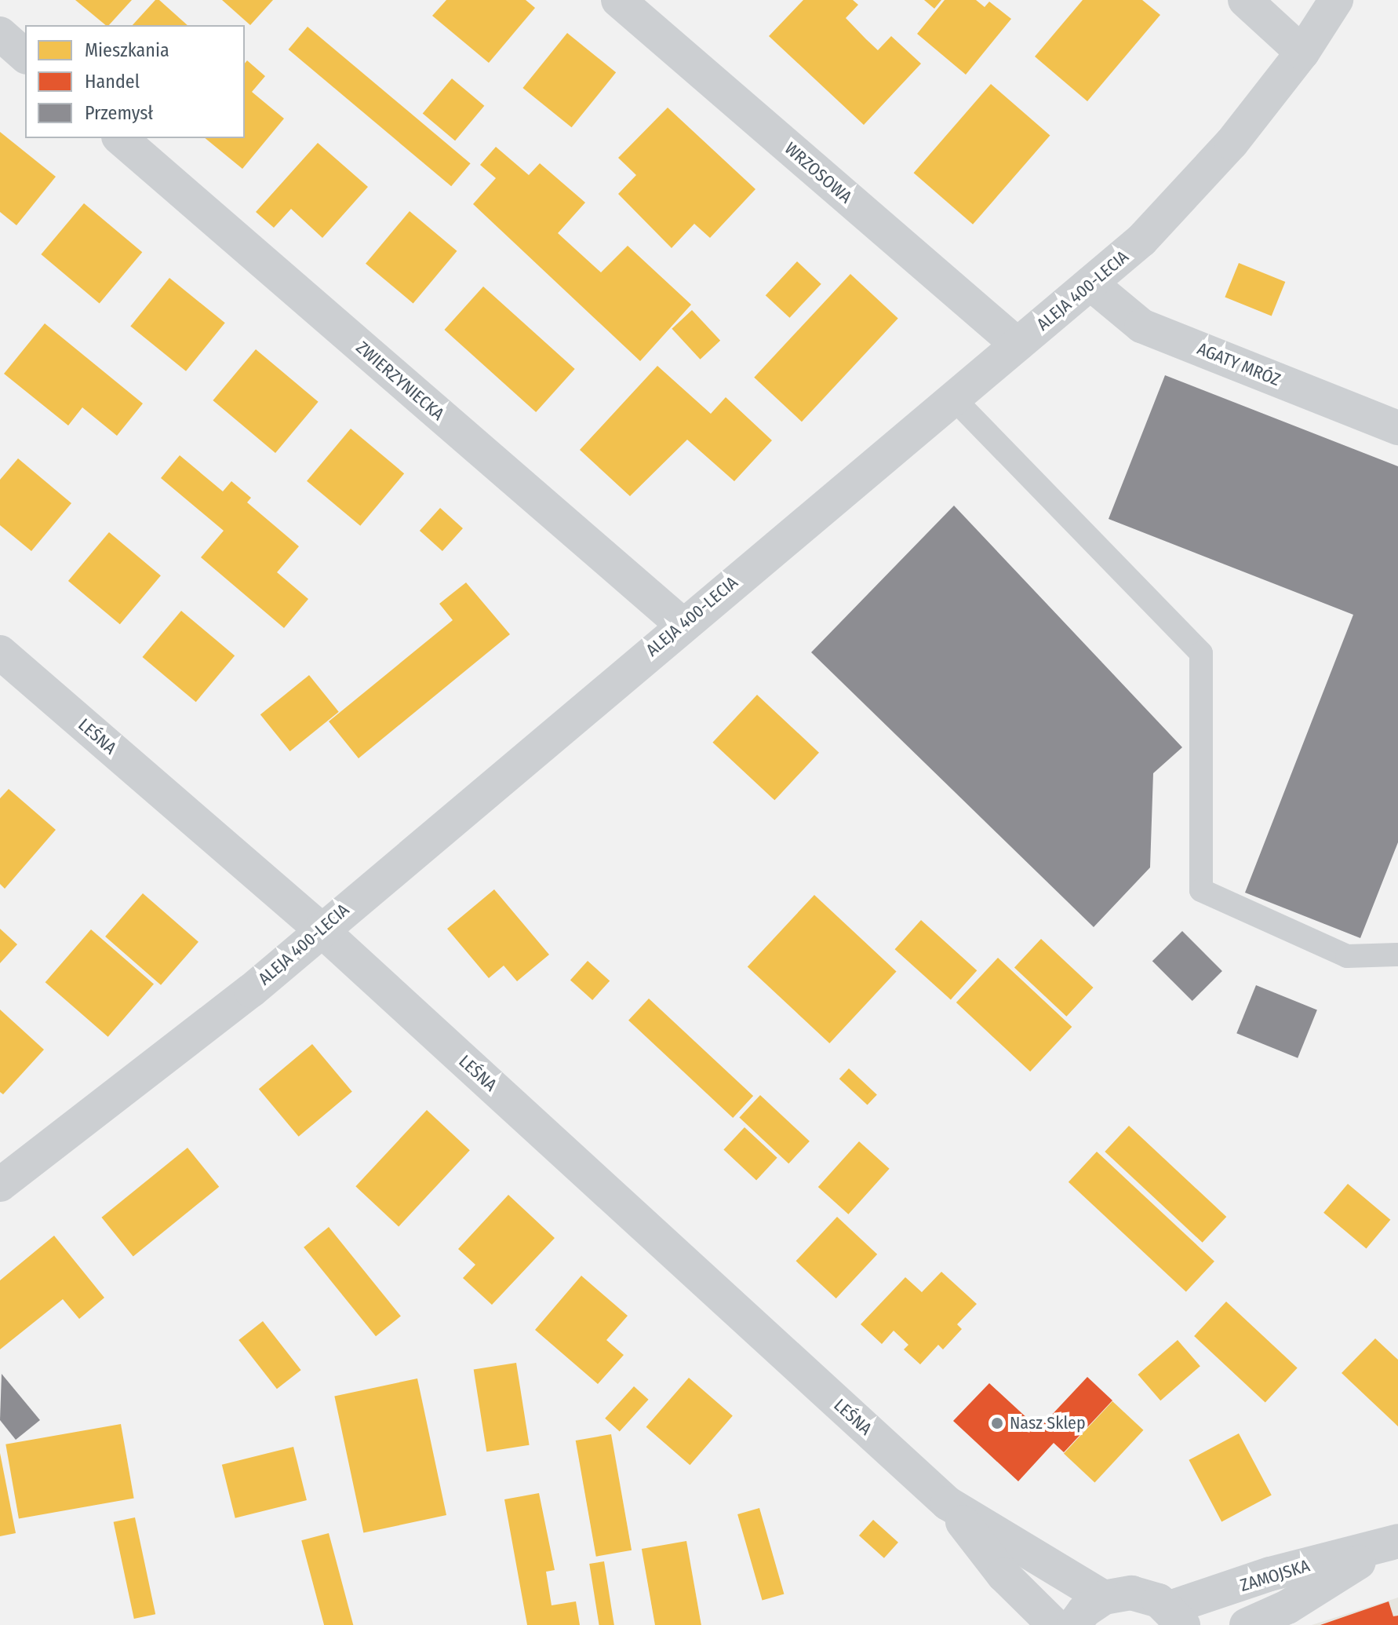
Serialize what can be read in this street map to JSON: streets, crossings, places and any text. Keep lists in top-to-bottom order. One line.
{"streets":{"street":["WRZOSOWA","ALEJA 400-LECIA","AGATY MRÓZ","ZWIERZYNIECKA","LEŚNA","ZAMOJSKA"]},"crossings":[["WRZOSOWA","ALEJA 400-LECIA"],["ALEJA 400-LECIA","AGATY MRÓZ"],["ALEJA 400-LECIA","ZWIERZYNIECKA"],["ALEJA 400-LECIA","LEŚNA"]],"places":["Nasz Sklep"],"legend":["Mieszkania","Handel","Przemysł"]}
